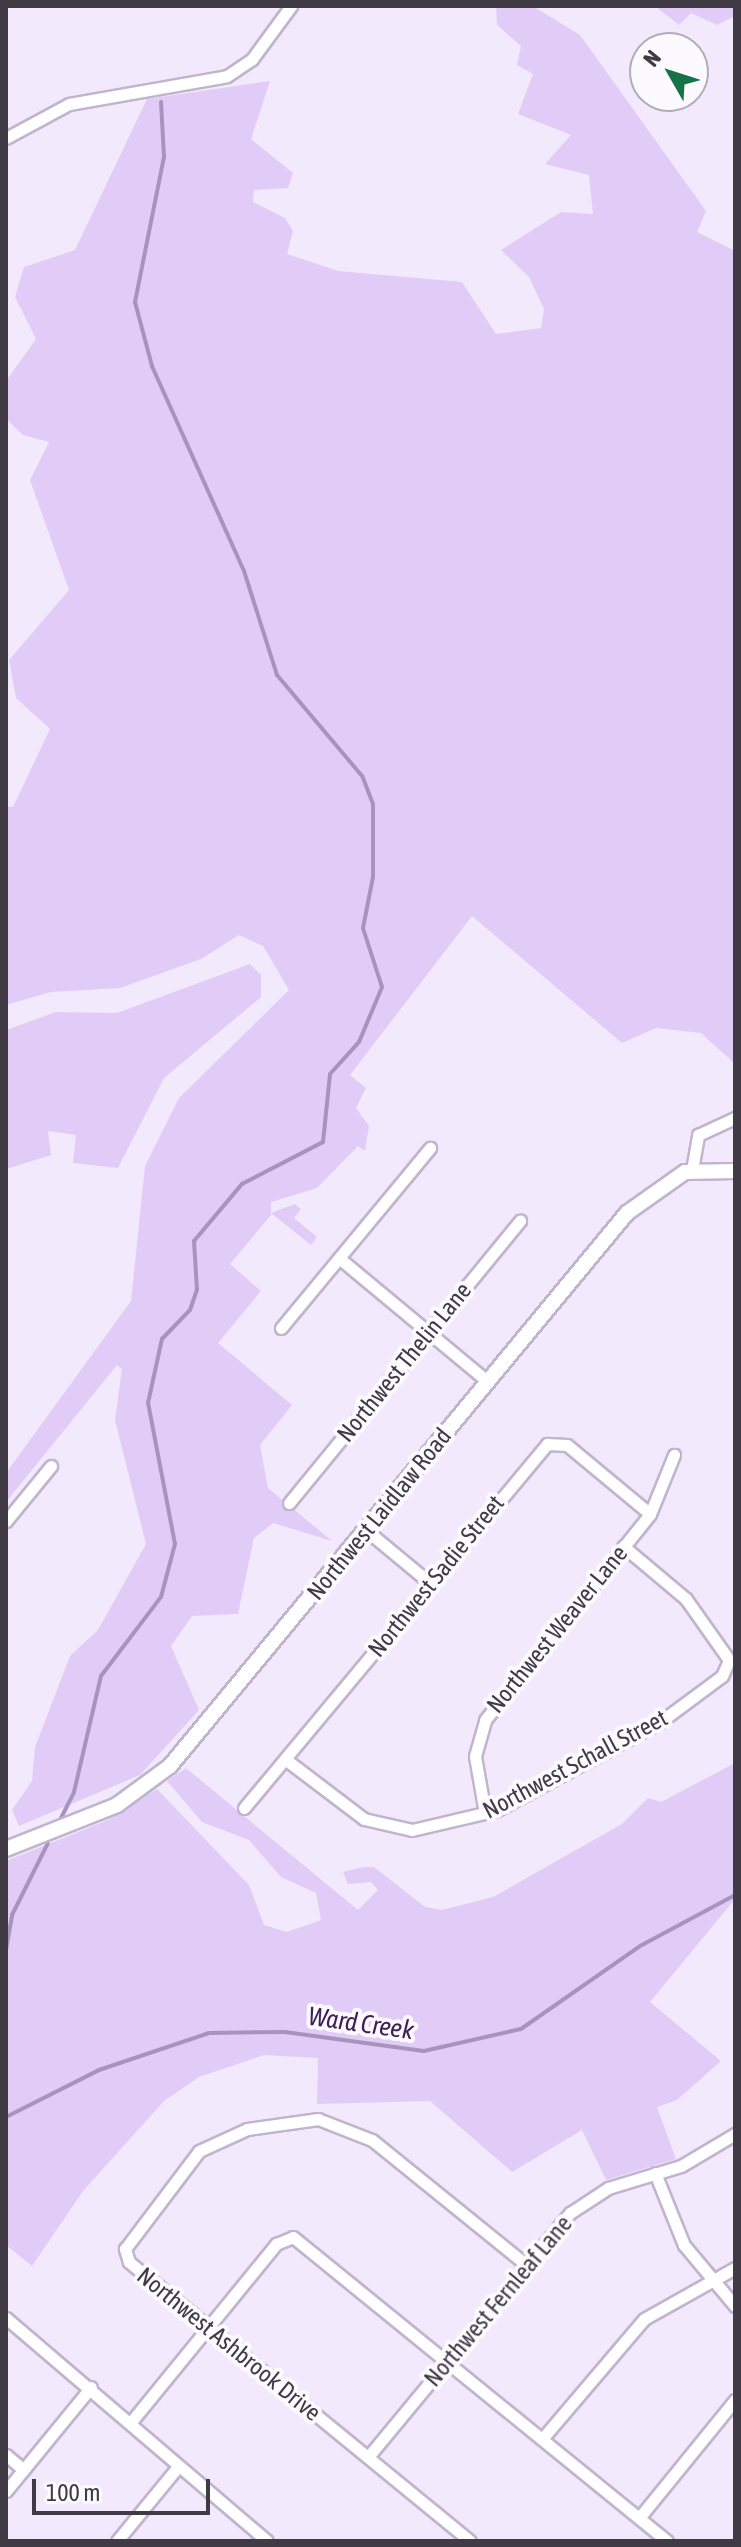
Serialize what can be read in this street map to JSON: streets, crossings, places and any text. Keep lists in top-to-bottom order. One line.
{"streets":{"street":["Northwest Thelin Lane","Northwest Laidlaw Road","Northwest Sadie Street","Northwest Weaver Lane","Northwest Schall Street","Northwest Fernleaf Lane","Northwest Ashbrook Drive"]},"crossings":[["Northwest Sadie Street","Northwest Weaver Lane"],["Northwest Sadie Street","Northwest Schall Street"],["Northwest Weaver Lane","Northwest Schall Street"],["Northwest Fernleaf Lane","Northwest Ashbrook Drive"]],"water":["Ward Creek"],"scale_bar":"100 m","north":"top left"}
